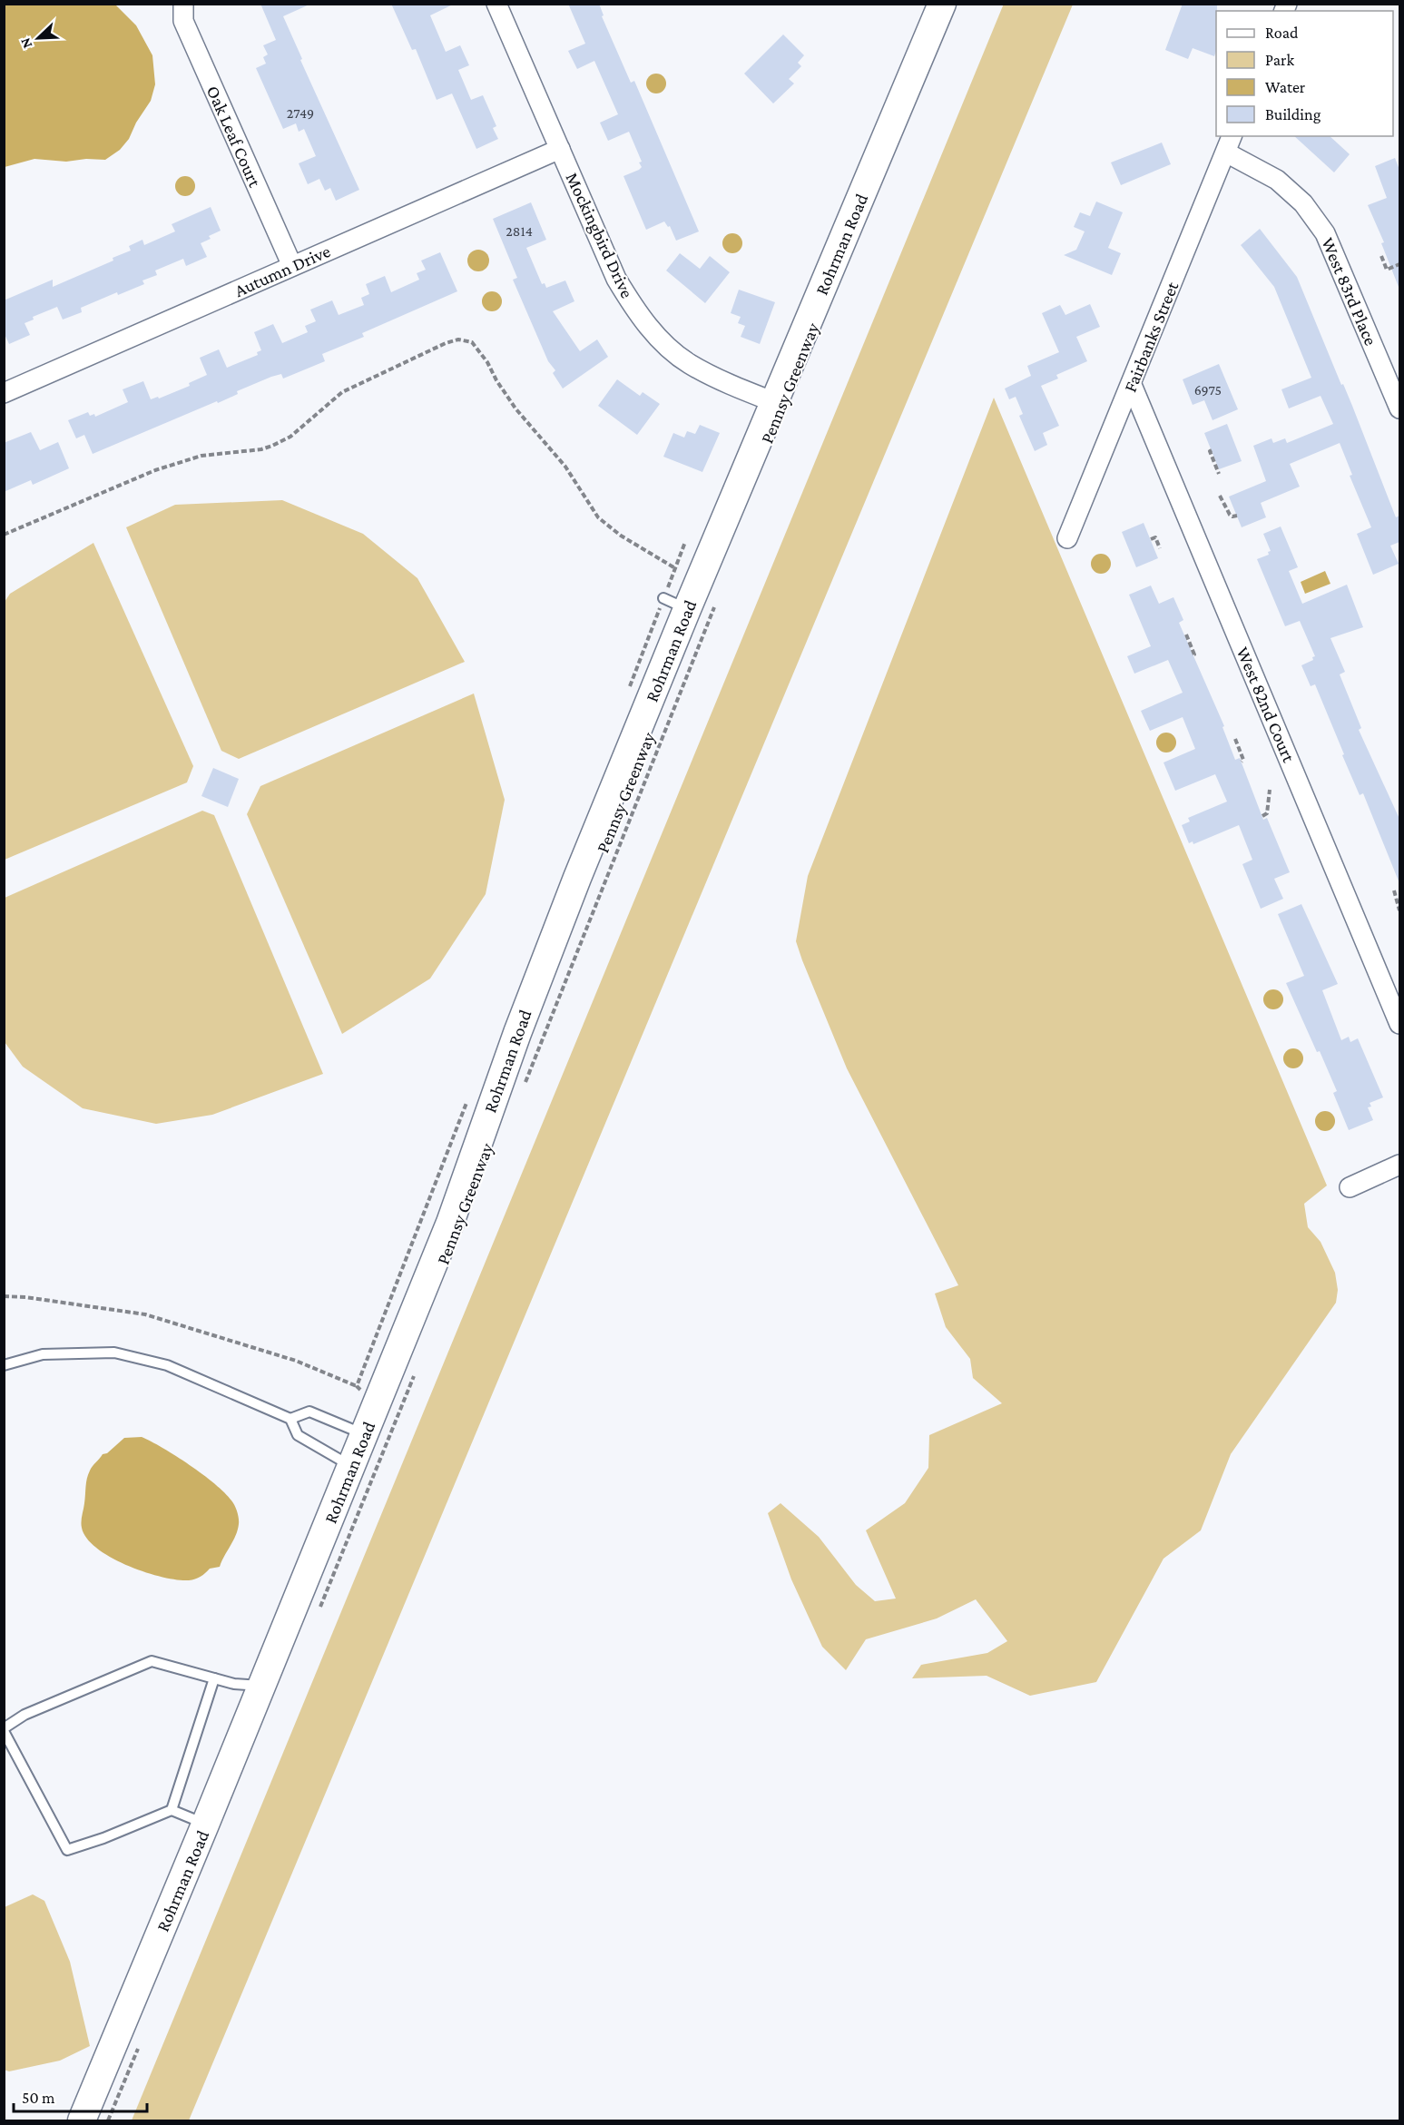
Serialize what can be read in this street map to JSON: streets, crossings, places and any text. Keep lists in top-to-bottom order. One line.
{"streets":{"street":["Oak Leaf Court","Mockingbird Drive","Rohrman Road","Autumn Drive","West 83rd Place","Fairbanks Street","West 82nd Court"],"path":["Pennsy Greenway"]},"crossings":[["Oak Leaf Court","Autumn Drive"],["Mockingbird Drive","Rohrman Road"],["Mockingbird Drive","Autumn Drive"],["West 83rd Place","Fairbanks Street"],["Fairbanks Street","West 82nd Court"]],"house_numbers":["2749","2814","6975"],"legend":["Road","Park","Water","Building"],"scale_bar":"50 m","north":"bottom left"}
